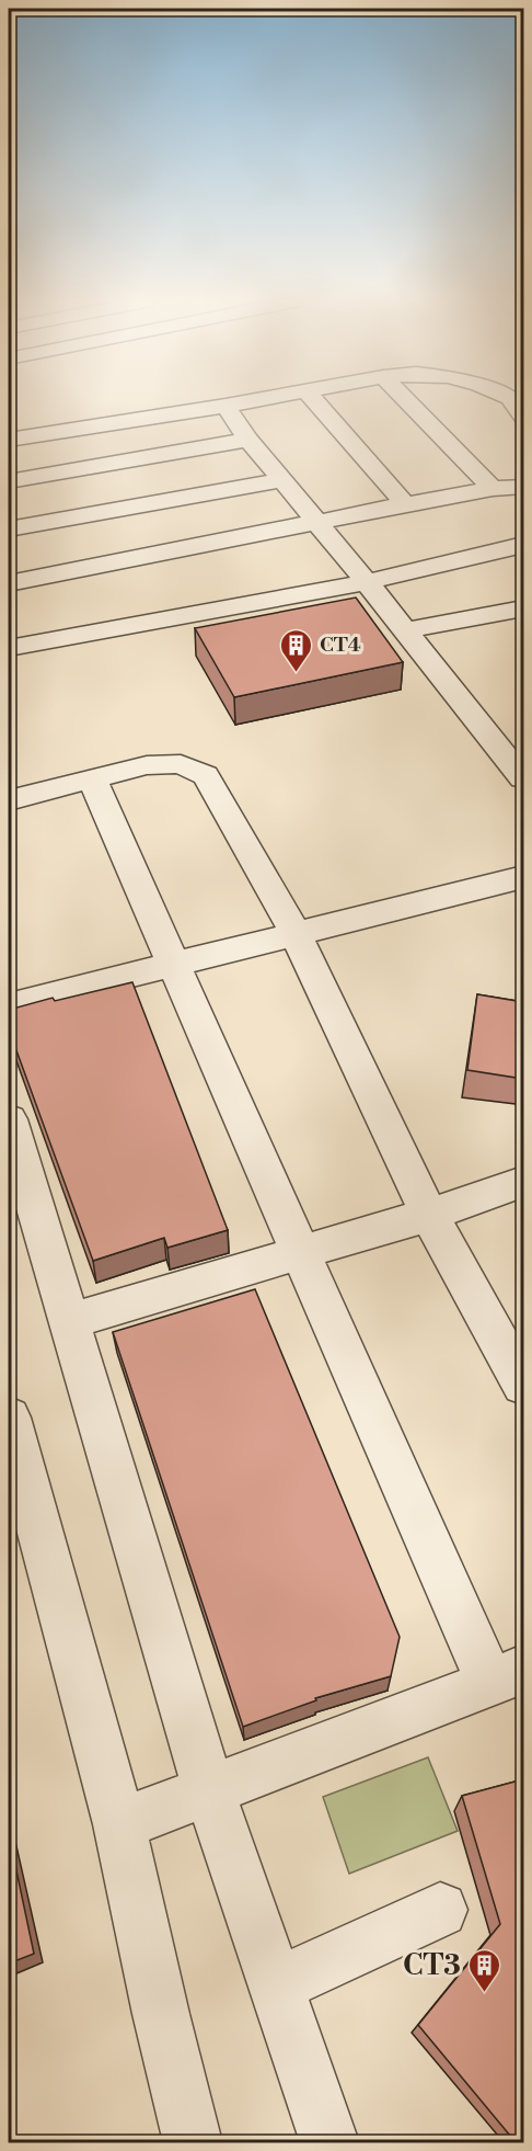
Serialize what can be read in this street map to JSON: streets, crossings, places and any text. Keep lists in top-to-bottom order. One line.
{"places":{"building":["CT4","CT3"]}}
